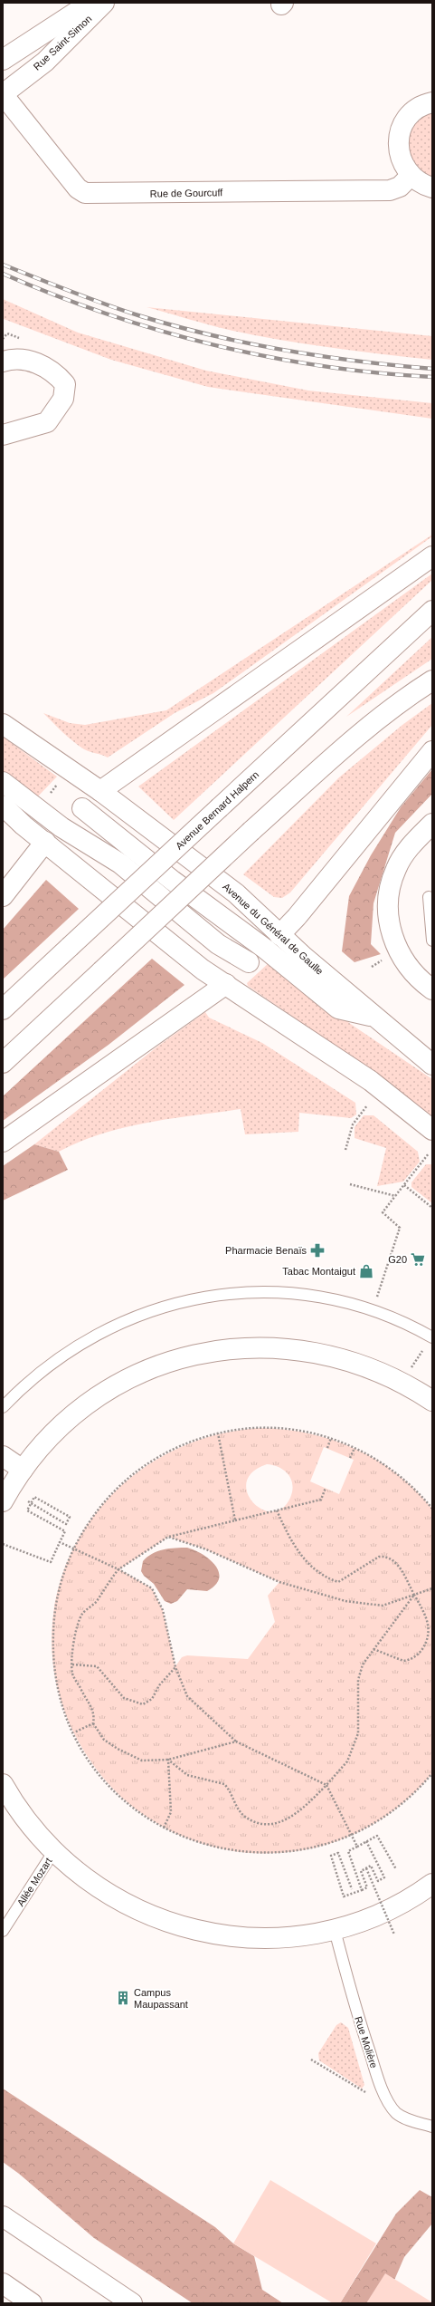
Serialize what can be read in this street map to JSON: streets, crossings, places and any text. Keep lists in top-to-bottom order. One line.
{"streets":{"main road":["Rue Saint-Simon","Rue de Gourcuff","Avenue Bernard Halpern","Avenue du Général de Gaulle"],"lane":["Allée Mozart","Rue Molière"]},"crossings":[["Rue Saint-Simon","Rue de Gourcuff"]],"places":{"pharmacy":["Pharmacie Benaïs"],"supermarket":["G20"],"shop":["Tabac Montaigut"],"building":["Campus Maupassant"]}}
